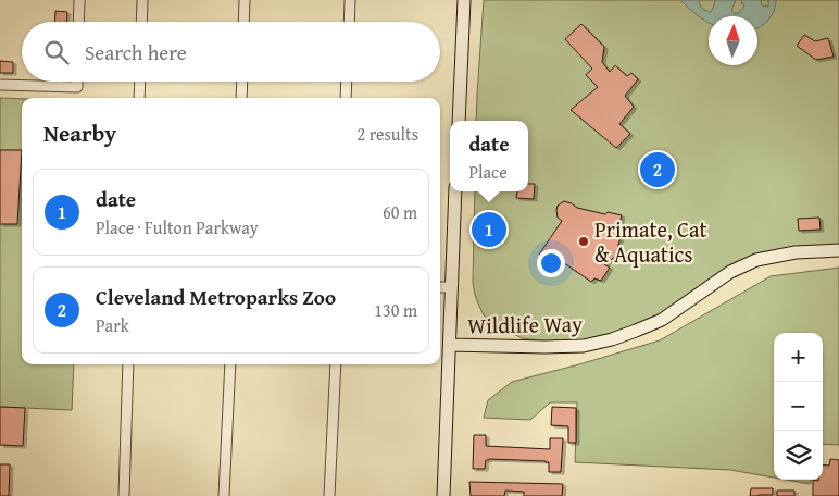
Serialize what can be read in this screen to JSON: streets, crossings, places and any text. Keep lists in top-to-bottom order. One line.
{"streets":{"street":["Wildlife Way"]},"places":["Primate, Cat & Aquatics"],"north":"top","page":{"search":"Search here","heading":["Nearby","2 results"],"popup":["date","Place"],"pins":["2","1"],"list":[{"mark":"1","name":"date","note":"Place · Fulton Parkway","value":"60 m"},{"mark":"2","name":"Cleveland Metroparks Zoo","note":"Park","value":"130 m"}],"map_buttons":["+","−"]}}
